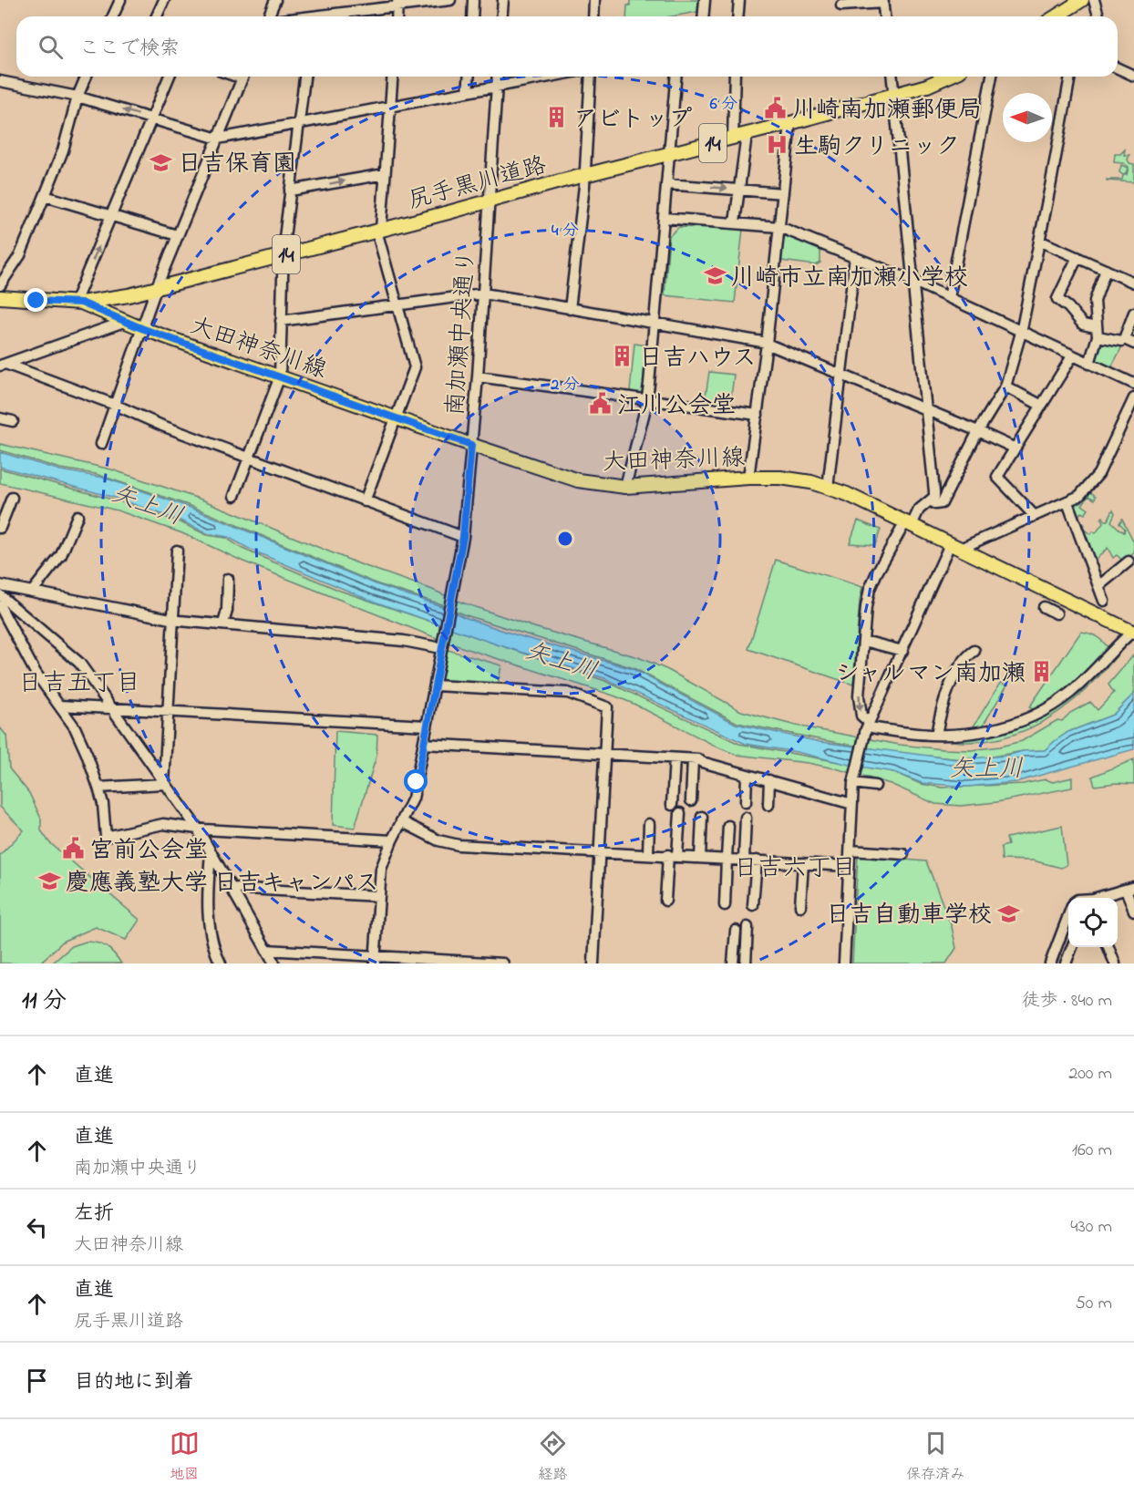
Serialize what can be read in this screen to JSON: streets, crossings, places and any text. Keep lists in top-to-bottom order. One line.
{"streets":{"main road":["14","尻手黒川道路","大田神奈川線"],"street":["南加瀬中央通り"]},"crossings":[["尻手黒川道路","南加瀬中央通り"],["尻手黒川道路","大田神奈川線"],["南加瀬中央通り","大田神奈川線"]],"districts":["日吉五丁目","日吉六丁目"],"water":["矢上川"],"places":{"public building":["川崎南加瀬郵便局","江川公会堂","宮前公会堂"],"building":["アビトップ","日吉ハウス","シャルマン南加瀬"],"hospital":["生駒クリニック"],"school or university":["日吉保育園","川崎市立南加瀬小学校","慶應義塾大学 日吉キャンパス","日吉自動車学校"]},"north":"left","page":{"search":"ここで検索","heading":["11 分","徒歩 · 840 m"],"list":[["直進","200 m"],["直進","南加瀬中央通り","160 m"],["左折","大田神奈川線","430 m"],["直進","尻手黒川道路","50 m"],"目的地に到着"],"nav":["地図","経路","保存済み"]},"rings":["6 分","4 分","2 分"]}
